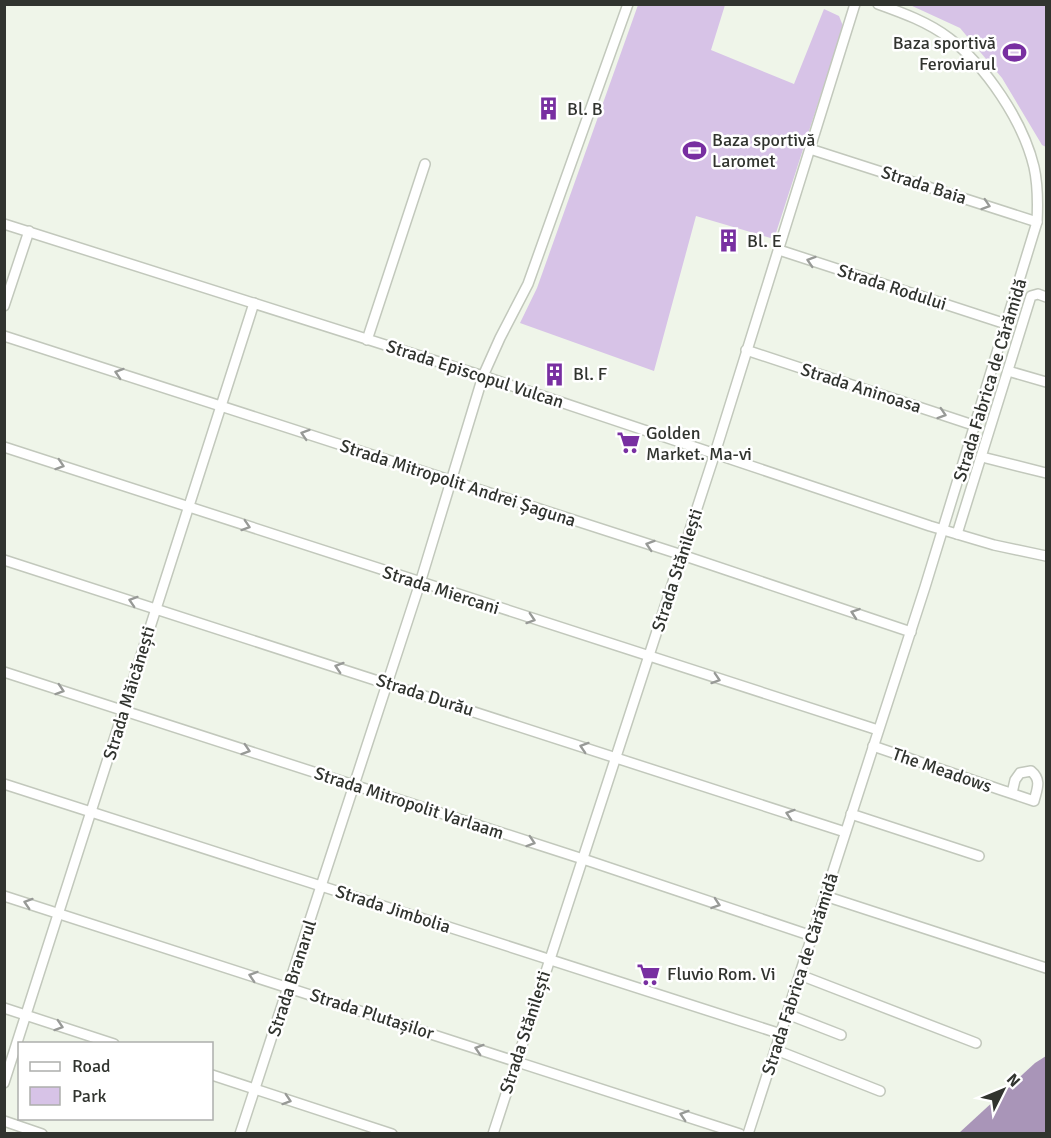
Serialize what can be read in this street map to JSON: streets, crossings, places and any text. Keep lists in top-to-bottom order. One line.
{"streets":{"street":["Strada Baia","Strada Rodului","Strada Episcopul Vulcan","Strada Fabrica de Cărămidă","Strada Aninoasa","Strada Mitropolit Andrei Șaguna","Strada Stănilești","Strada Miercani","Strada Măicănești","Strada Durău","The Meadows","Strada Mitropolit Varlaam","Strada Jimbolia","Strada Branarul","Strada Plutașilor"]},"crossings":[["Strada Baia","Strada Fabrica de Cărămidă"],["Strada Baia","Strada Stănilești"],["Strada Rodului","Strada Fabrica de Cărămidă"],["Strada Rodului","Strada Stănilești"],["Strada Episcopul Vulcan","Strada Fabrica de Cărămidă"],["Strada Episcopul Vulcan","Strada Stănilești"],["Strada Episcopul Vulcan","Strada Măicănești"],["Strada Episcopul Vulcan","Strada Branarul"],["Strada Fabrica de Cărămidă","Strada Aninoasa"],["Strada Fabrica de Cărămidă","Strada Mitropolit Andrei Șaguna"],["Strada Fabrica de Cărămidă","Strada Miercani"],["Strada Fabrica de Cărămidă","Strada Durău"],["Strada Fabrica de Cărămidă","The Meadows"],["Strada Fabrica de Cărămidă","Strada Mitropolit Varlaam"],["Strada Fabrica de Cărămidă","Strada Jimbolia"],["Strada Aninoasa","Strada Stănilești"],["Strada Mitropolit Andrei Șaguna","Strada Stănilești"],["Strada Mitropolit Andrei Șaguna","Strada Măicănești"],["Strada Mitropolit Andrei Șaguna","Strada Branarul"],["Strada Stănilești","Strada Miercani"],["Strada Stănilești","Strada Durău"],["Strada Stănilești","Strada Mitropolit Varlaam"],["Strada Stănilești","Strada Jimbolia"],["Strada Stănilești","Strada Plutașilor"],["Strada Miercani","Strada Măicănești"],["Strada Miercani","Strada Branarul"],["Strada Măicănești","Strada Durău"],["Strada Măicănești","Strada Mitropolit Varlaam"],["Strada Măicănești","Strada Jimbolia"],["Strada Măicănești","Strada Plutașilor"],["Strada Durău","Strada Branarul"],["Strada Mitropolit Varlaam","Strada Branarul"],["Strada Jimbolia","Strada Branarul"],["Strada Branarul","Strada Plutașilor"]],"one_way":["Strada Baia","Strada Rodului","Strada Aninoasa","Strada Mitropolit Andrei Șaguna","Strada Miercani","Strada Durău","Strada Mitropolit Varlaam","Strada Plutașilor"],"places":{"sports":["Baza sportivă Feroviarul","Baza sportivă Laromet"],"building":["Bl. B","Bl. E","Bl. F"],"supermarket":["Golden Market. Ma-vi","Fluvio Rom. Vi"]},"legend":["Road","Park"],"north":"top right"}
